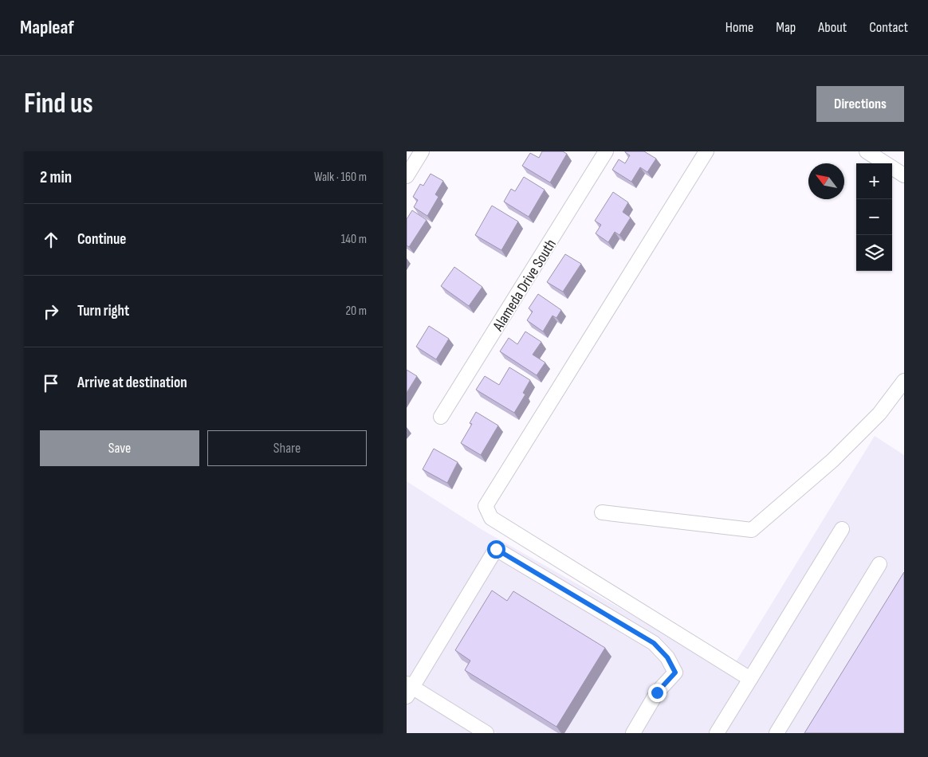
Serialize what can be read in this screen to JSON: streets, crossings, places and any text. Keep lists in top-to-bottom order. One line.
{"streets":{"street":["Alameda Drive South"]},"north":"top left","page":{"header":"Mapleaf","nav":["Home","Map","About","Contact"],"buttons":["Directions",["Save","Share"]],"title":"Find us","heading":["2 min","Walk · 160 m"],"map_buttons":["+","−"],"list":[["Continue","140 m"],["Turn right","20 m"],"Arrive at destination"]}}
